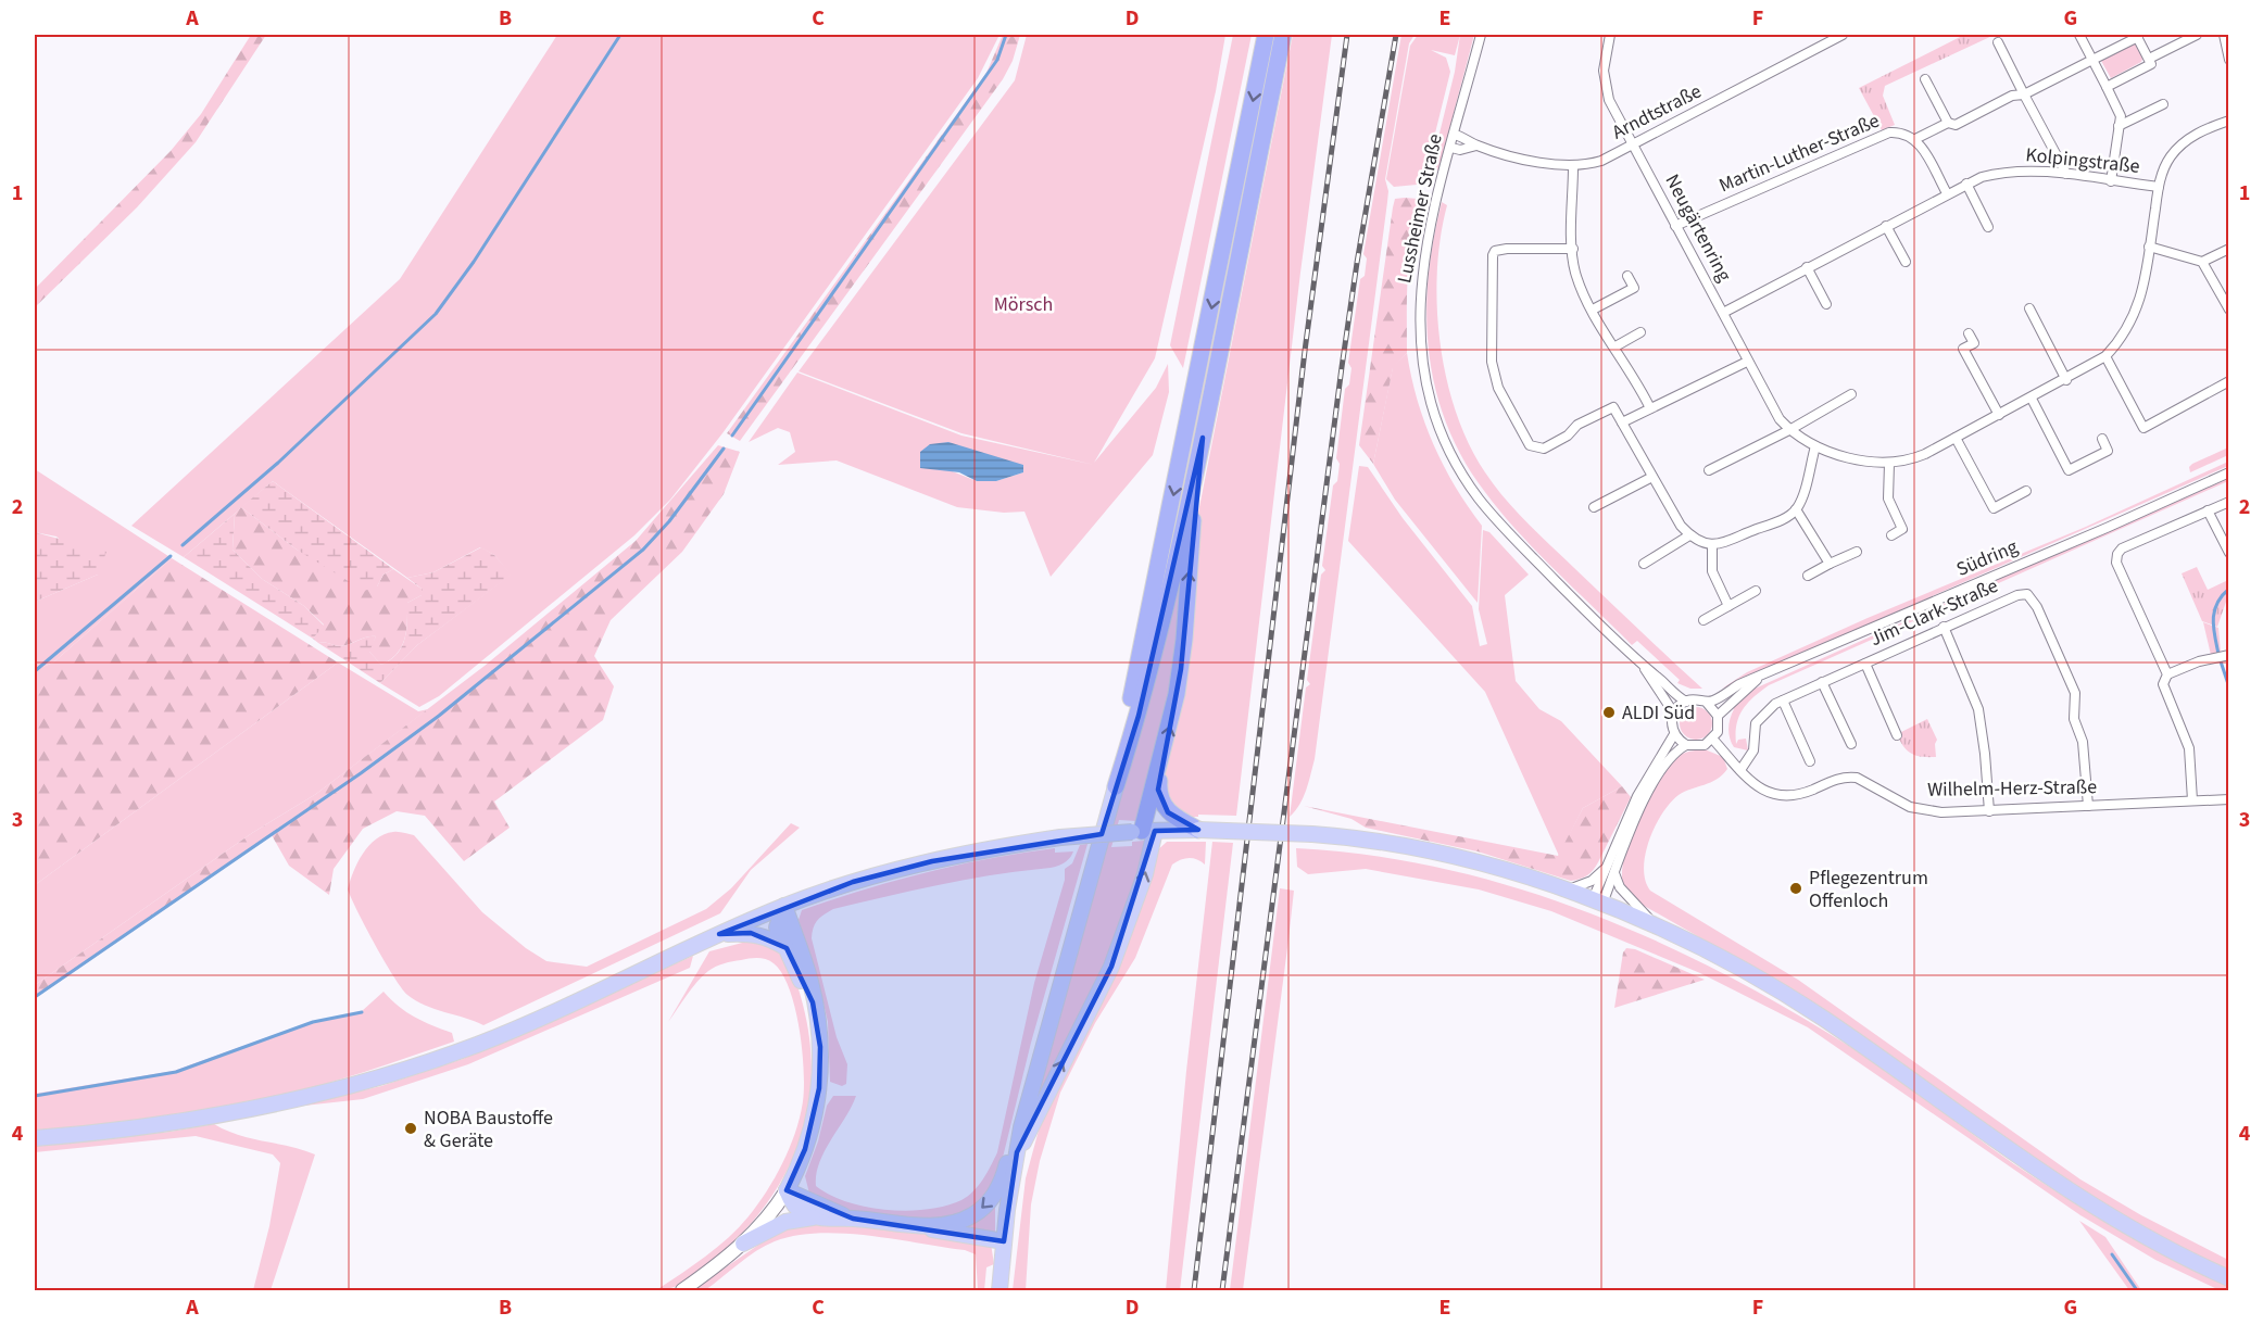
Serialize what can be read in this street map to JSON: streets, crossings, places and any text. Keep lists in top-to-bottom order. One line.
{"streets":{"street":["Arndtstraße","Martin-Luther-Straße","Kolpingstraße","Lussheimer Straße","Neugärtenring","Südring","Jim-Clark-Straße","Wilhelm-Herz-Straße"]},"crossings":[["Arndtstraße","Lussheimer Straße"],["Arndtstraße","Neugärtenring"],["Martin-Luther-Straße","Neugärtenring"],["Kolpingstraße","Neugärtenring"],["Lussheimer Straße","Südring"],["Lussheimer Straße","Wilhelm-Herz-Straße"],["Südring","Wilhelm-Herz-Straße"],["Jim-Clark-Straße","Wilhelm-Herz-Straße"]],"parks":["Mörsch"],"places":["ALDI Süd","Pflegezentrum Offenloch","NOBA Baustoffe & Geräte"],"grid":{"columns":["A","B","C","D","E","F","G"],"rows":["1","2","3","4"]}}
